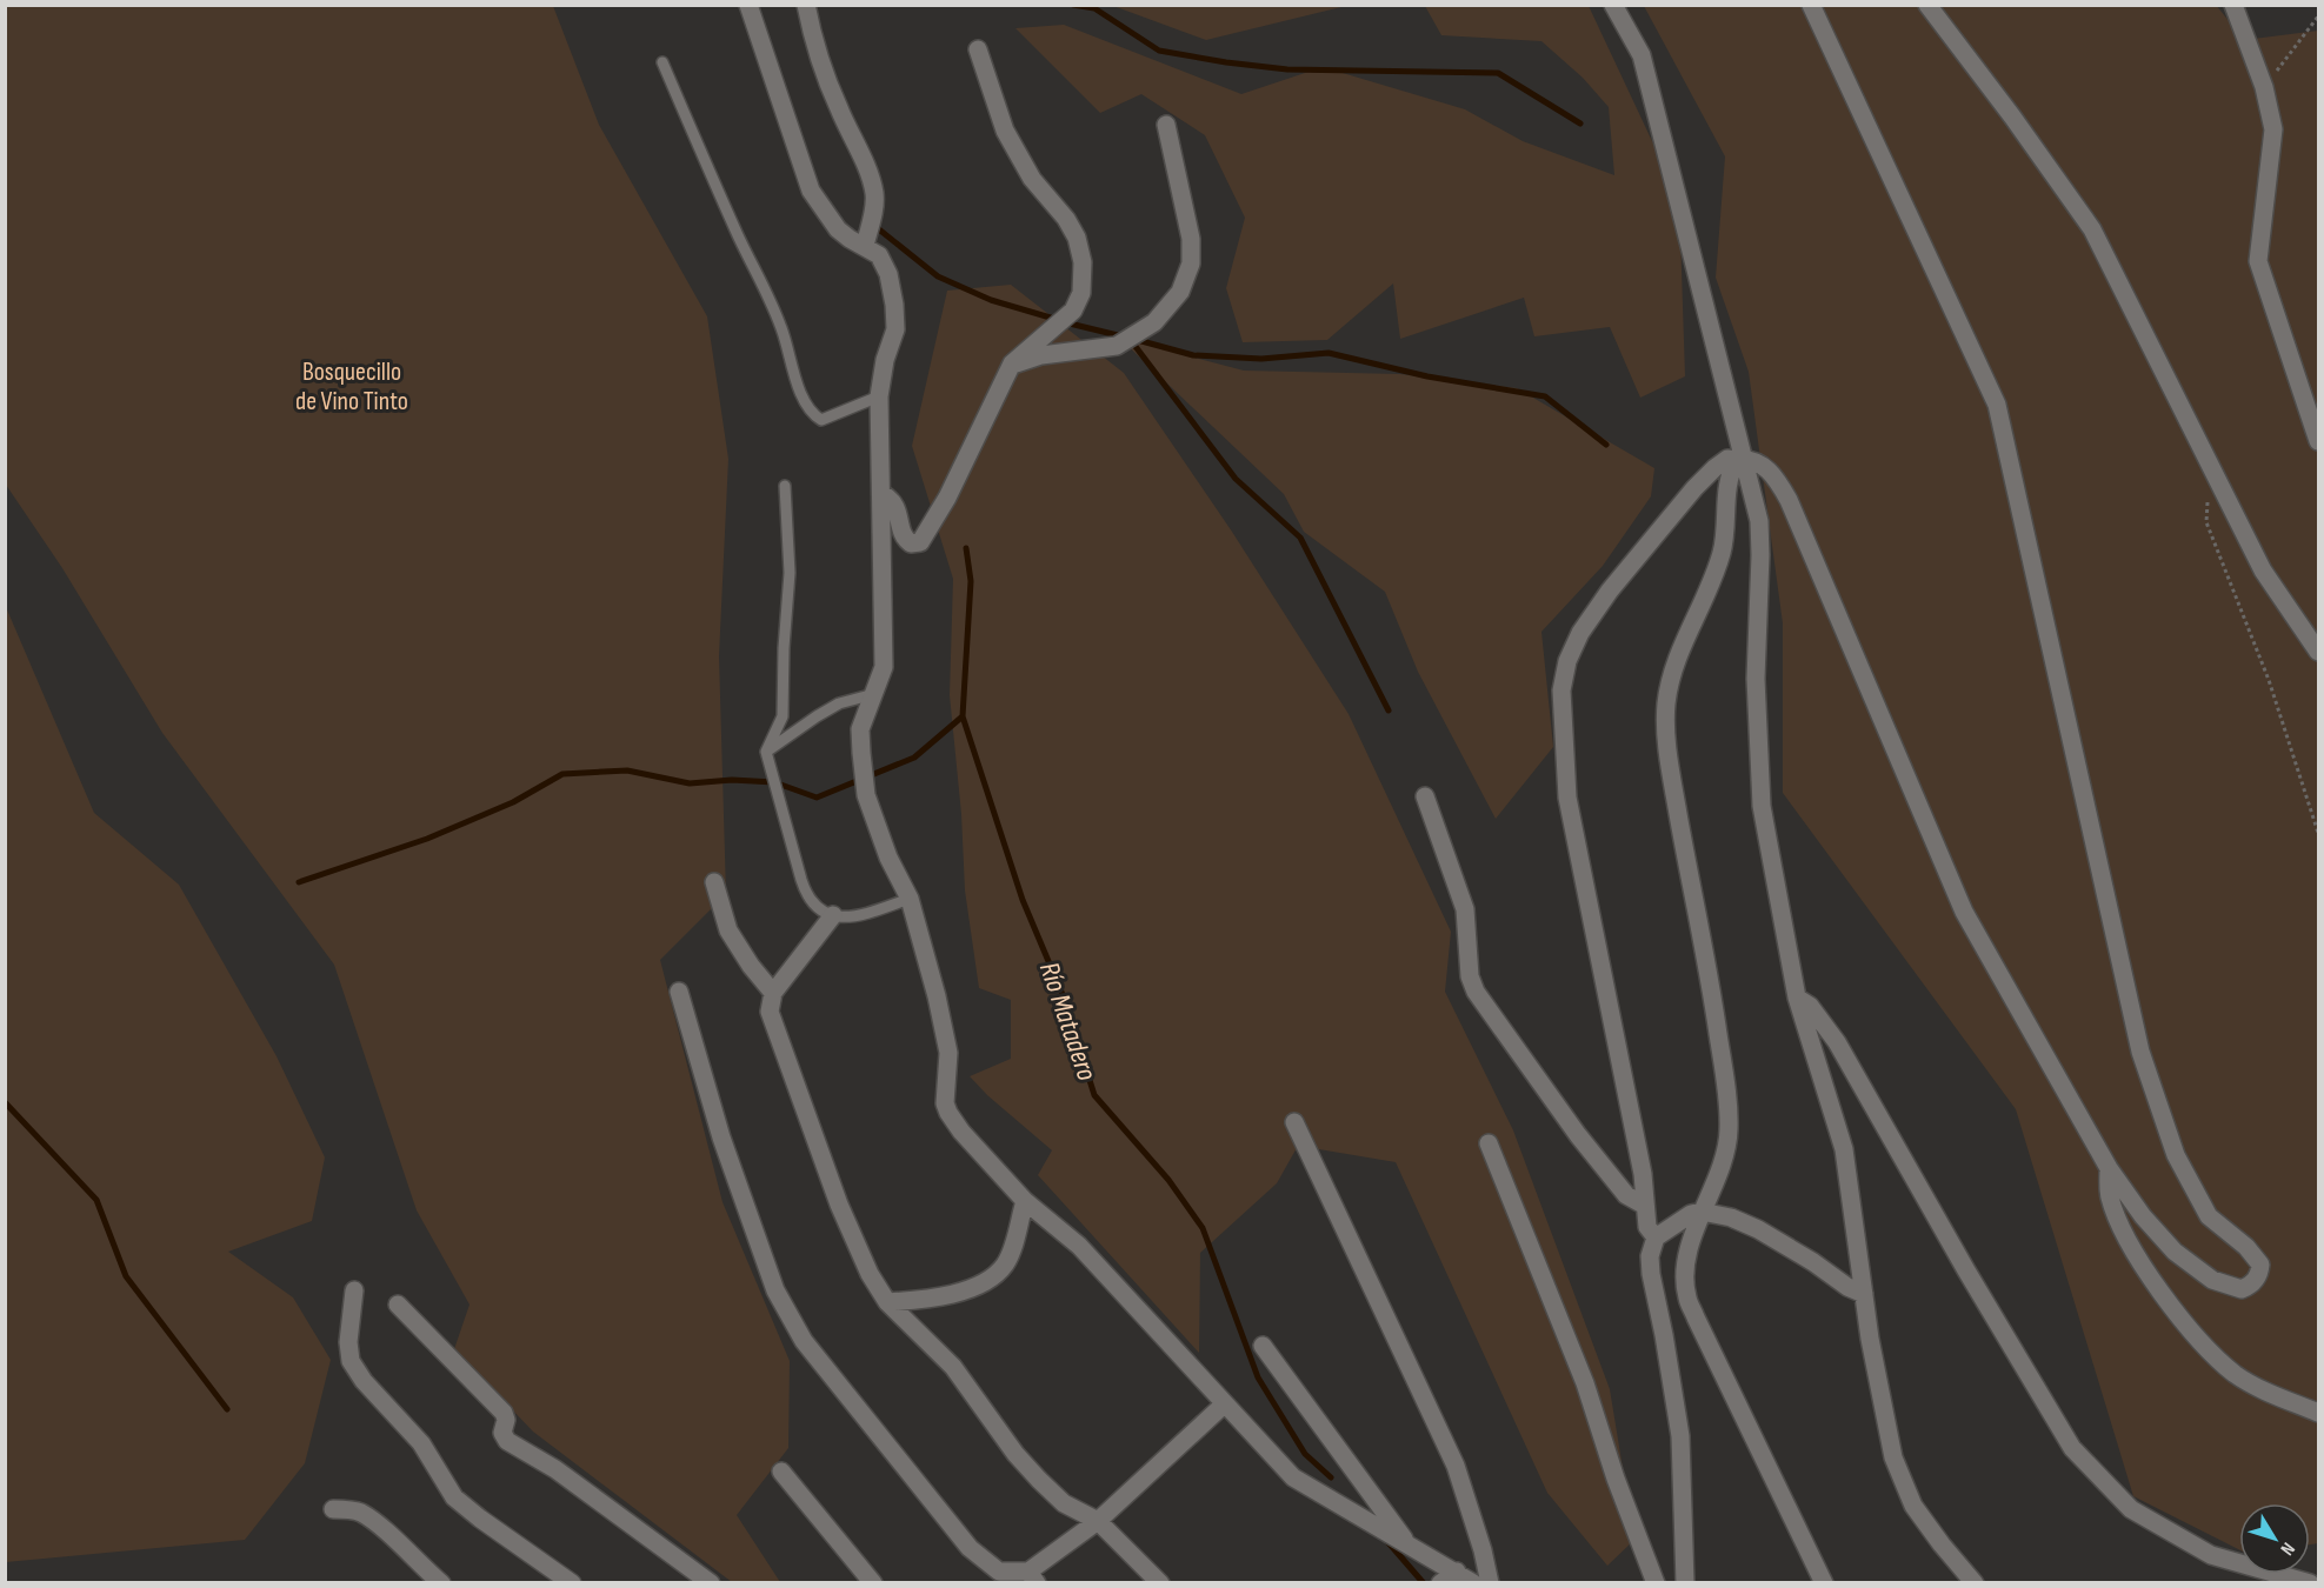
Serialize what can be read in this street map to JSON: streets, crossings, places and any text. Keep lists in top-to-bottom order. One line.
{"water":["Río Matadero"],"parks":["Bosquecillo de Vino Tinto"],"north":"bottom right"}
